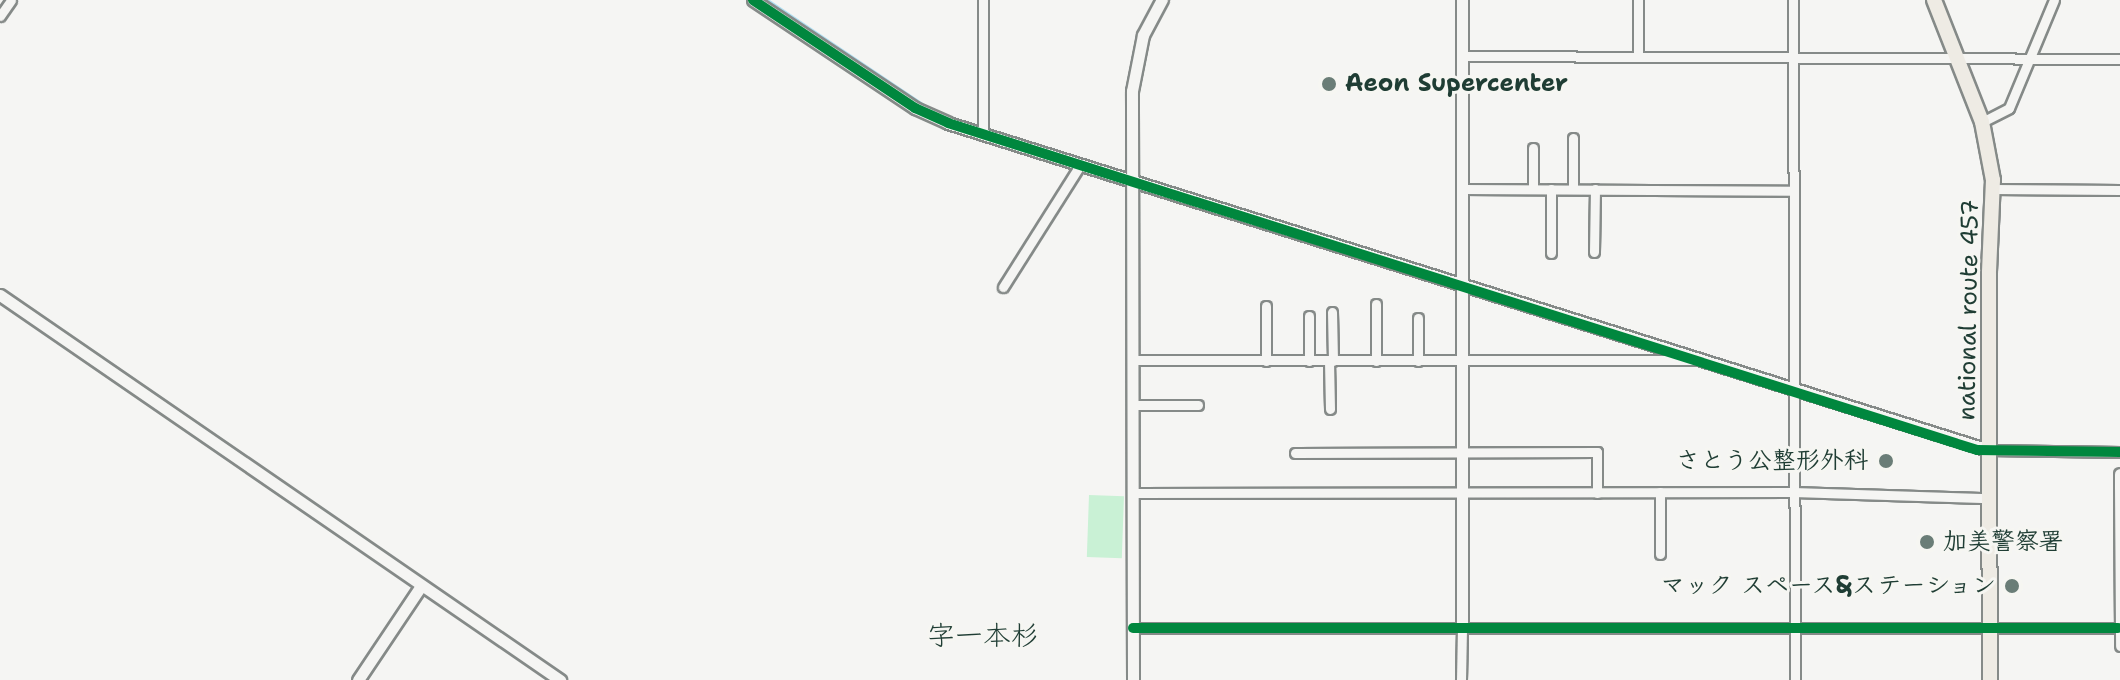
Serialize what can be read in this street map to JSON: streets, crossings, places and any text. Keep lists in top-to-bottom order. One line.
{"streets":{"highway":["national route 457"]},"districts":["字一本杉"],"places":["Aeon Supercenter","さとう公整形外科","加美警察署","マック スペース&ステーション"]}
